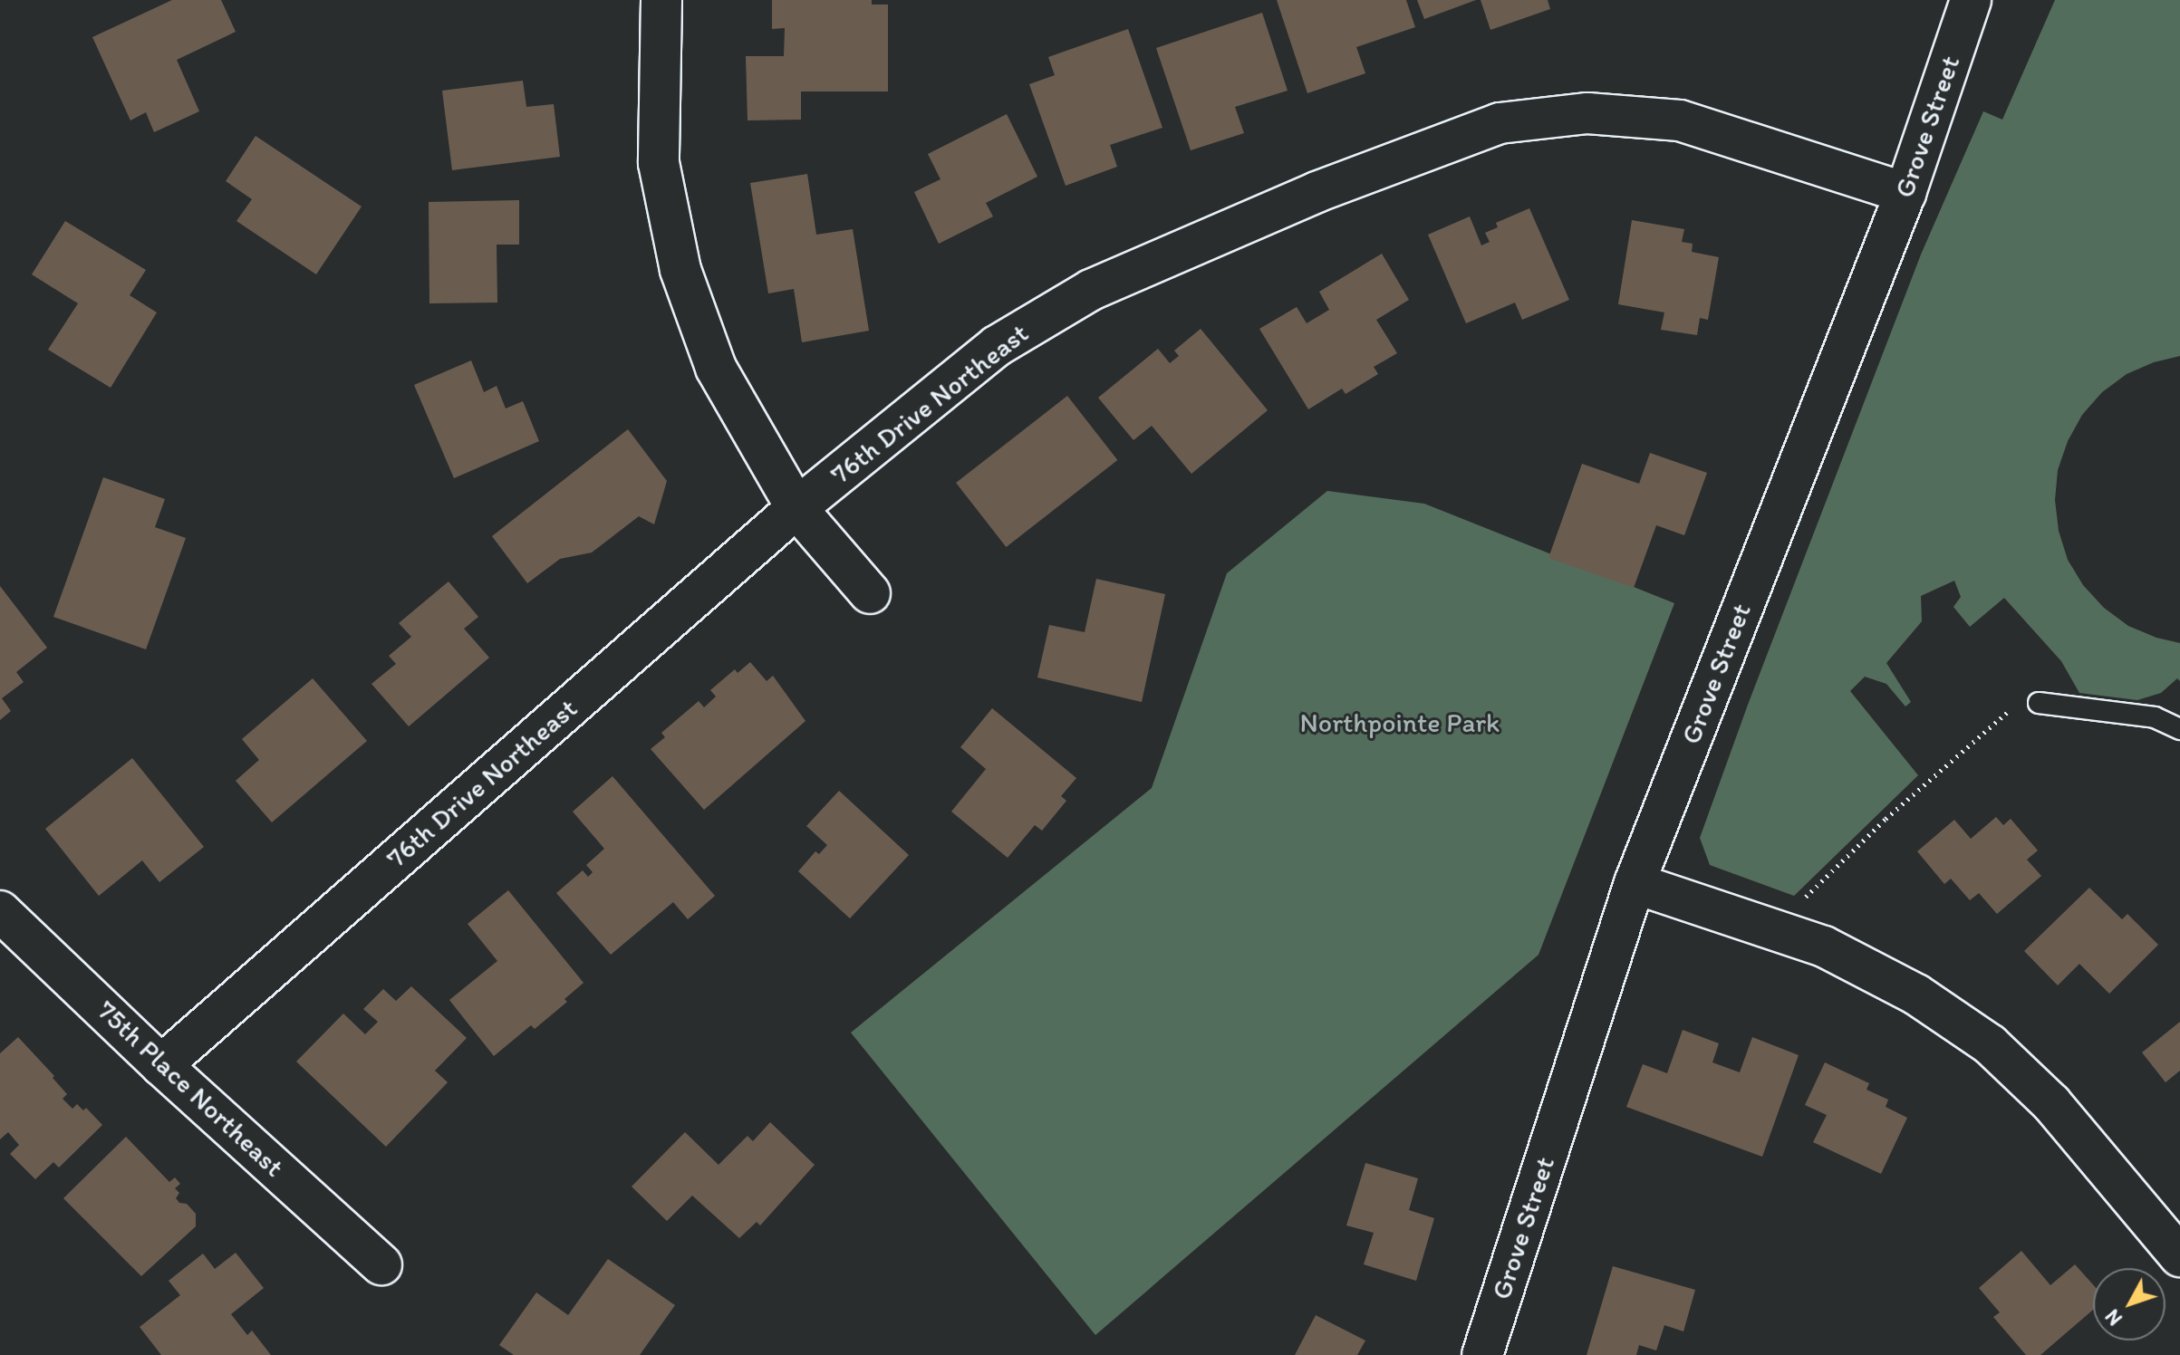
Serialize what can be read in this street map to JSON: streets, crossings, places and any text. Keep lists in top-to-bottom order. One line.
{"streets":{"street":["Grove Street","76th Drive Northeast","75th Place Northeast"]},"crossings":[["Grove Street","76th Drive Northeast"],["76th Drive Northeast","75th Place Northeast"]],"parks":["Northpointe Park"],"north":"bottom left"}
